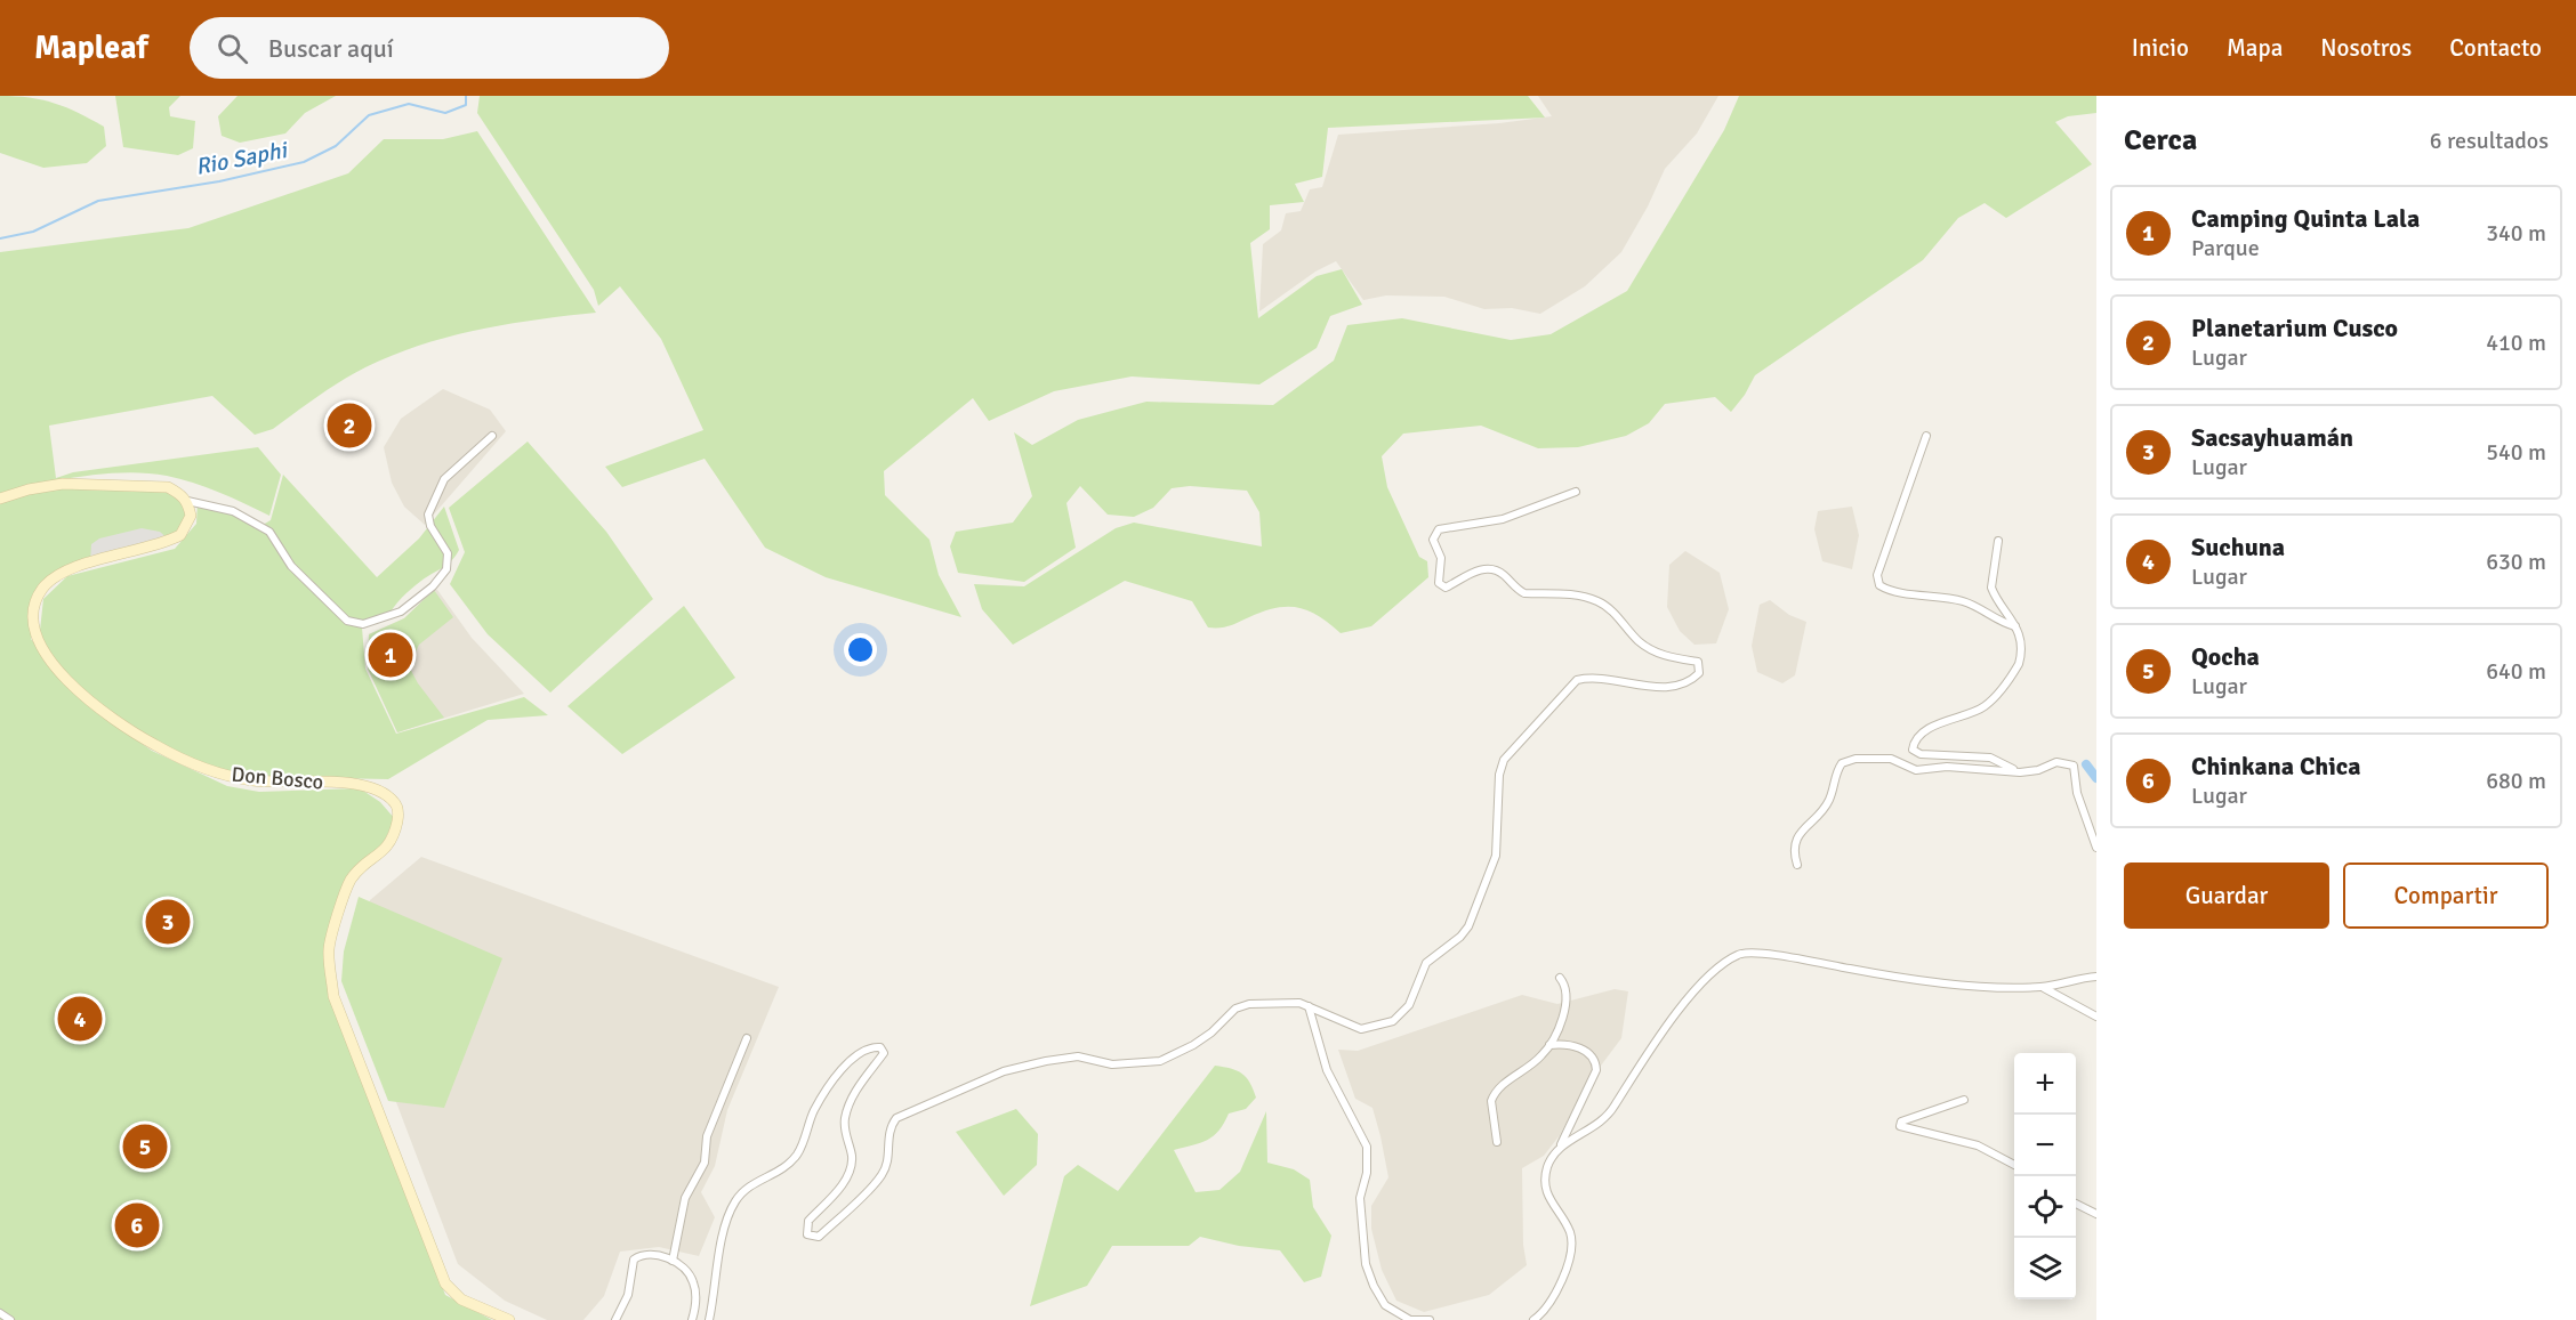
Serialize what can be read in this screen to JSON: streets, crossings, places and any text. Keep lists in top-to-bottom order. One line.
{"streets":{"street":["Don Bosco"]},"water":["Rio Saphi"],"page":{"header":"Mapleaf","search":"Buscar aquí","nav":["Inicio","Mapa","Nosotros","Contacto"],"heading":["Cerca","6 resultados"],"list":[{"mark":"1","name":"Camping Quinta Lala","note":"Parque","value":"340 m"},{"mark":"2","name":"Planetarium Cusco","note":"Lugar","value":"410 m"},{"mark":"3","name":"Sacsayhuamán","note":"Lugar","value":"540 m"},{"mark":"4","name":"Suchuna","note":"Lugar","value":"630 m"},{"mark":"5","name":"Qocha","note":"Lugar","value":"640 m"},{"mark":"6","name":"Chinkana Chica","note":"Lugar","value":"680 m"}],"pins":["2","1","3","4","5","6"],"buttons":["Guardar","Compartir"],"map_buttons":["+","−"]}}
